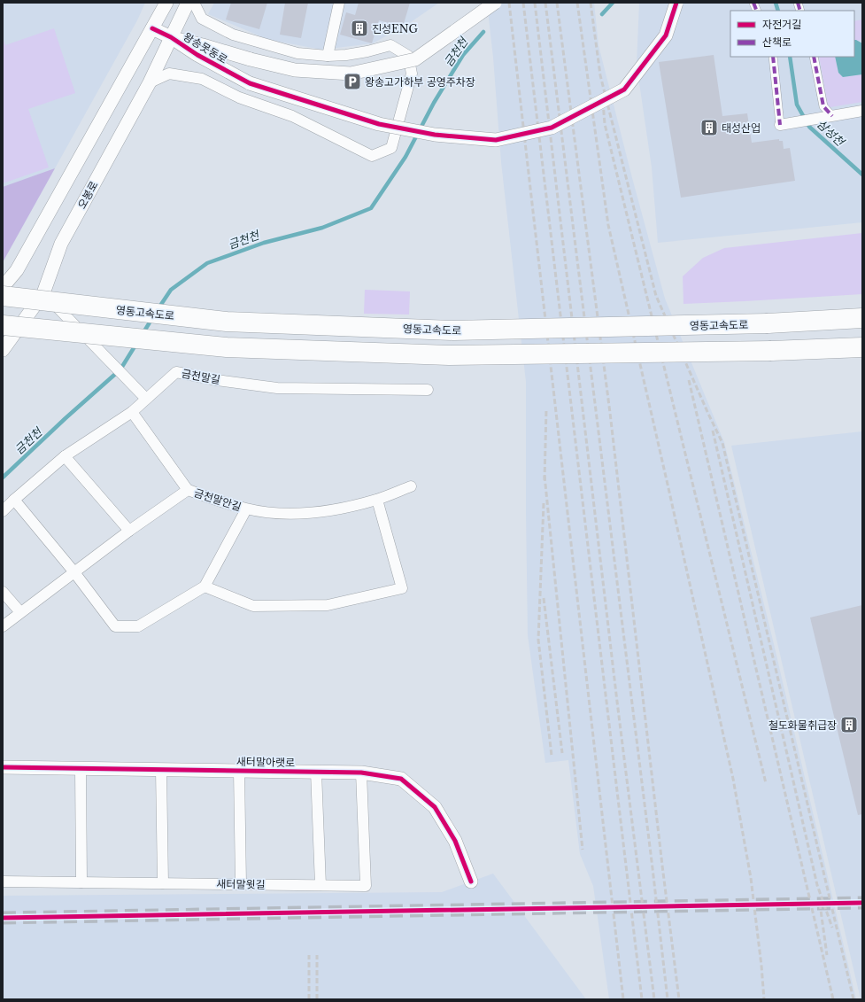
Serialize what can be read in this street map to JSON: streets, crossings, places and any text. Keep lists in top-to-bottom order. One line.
{"streets":{"highway":["영동고속도로"],"street":["왕송못동로","오봉로","금천말길","금천말안길","새터말아랫로","새터말윗길"]},"crossings":[["왕송못동로","오봉로"],["새터말아랫로","새터말윗길"]],"water":["금천천","삼성천"],"places":{"building":["진성ENG","태성산업","철도화물취급장"],"parking":["왕송고가하부 공영주차장"]},"legend":["자전거길","산책로"]}
